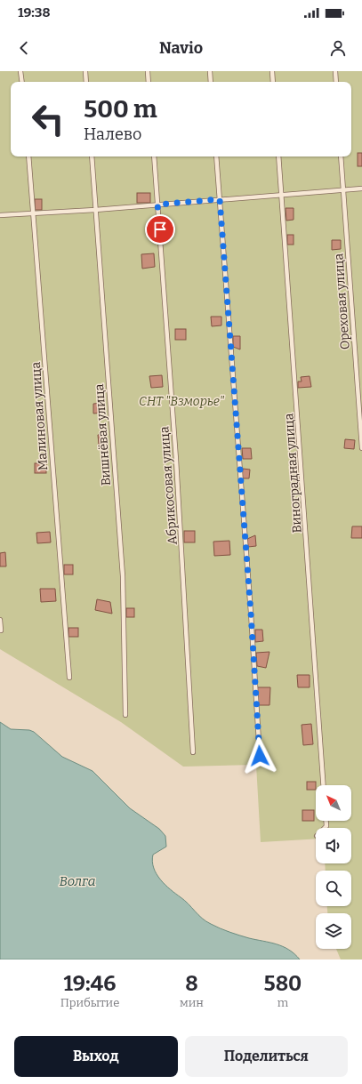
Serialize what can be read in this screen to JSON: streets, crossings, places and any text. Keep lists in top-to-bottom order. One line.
{"streets":{"lane":["Ореховая улица","Малиновая улица","Вишнёвая улица","Виноградная улица","Абрикосовая улица"]},"water":["Волга"],"parks":["СНТ \"Взморье\""],"north":"top left","page":{"status":"19:38","header":"Navio","turn":["500 m","Налево"],"eta":["19:46","Прибытие","8","мин","580","m"],"buttons":["Выход","Поделиться"]}}
